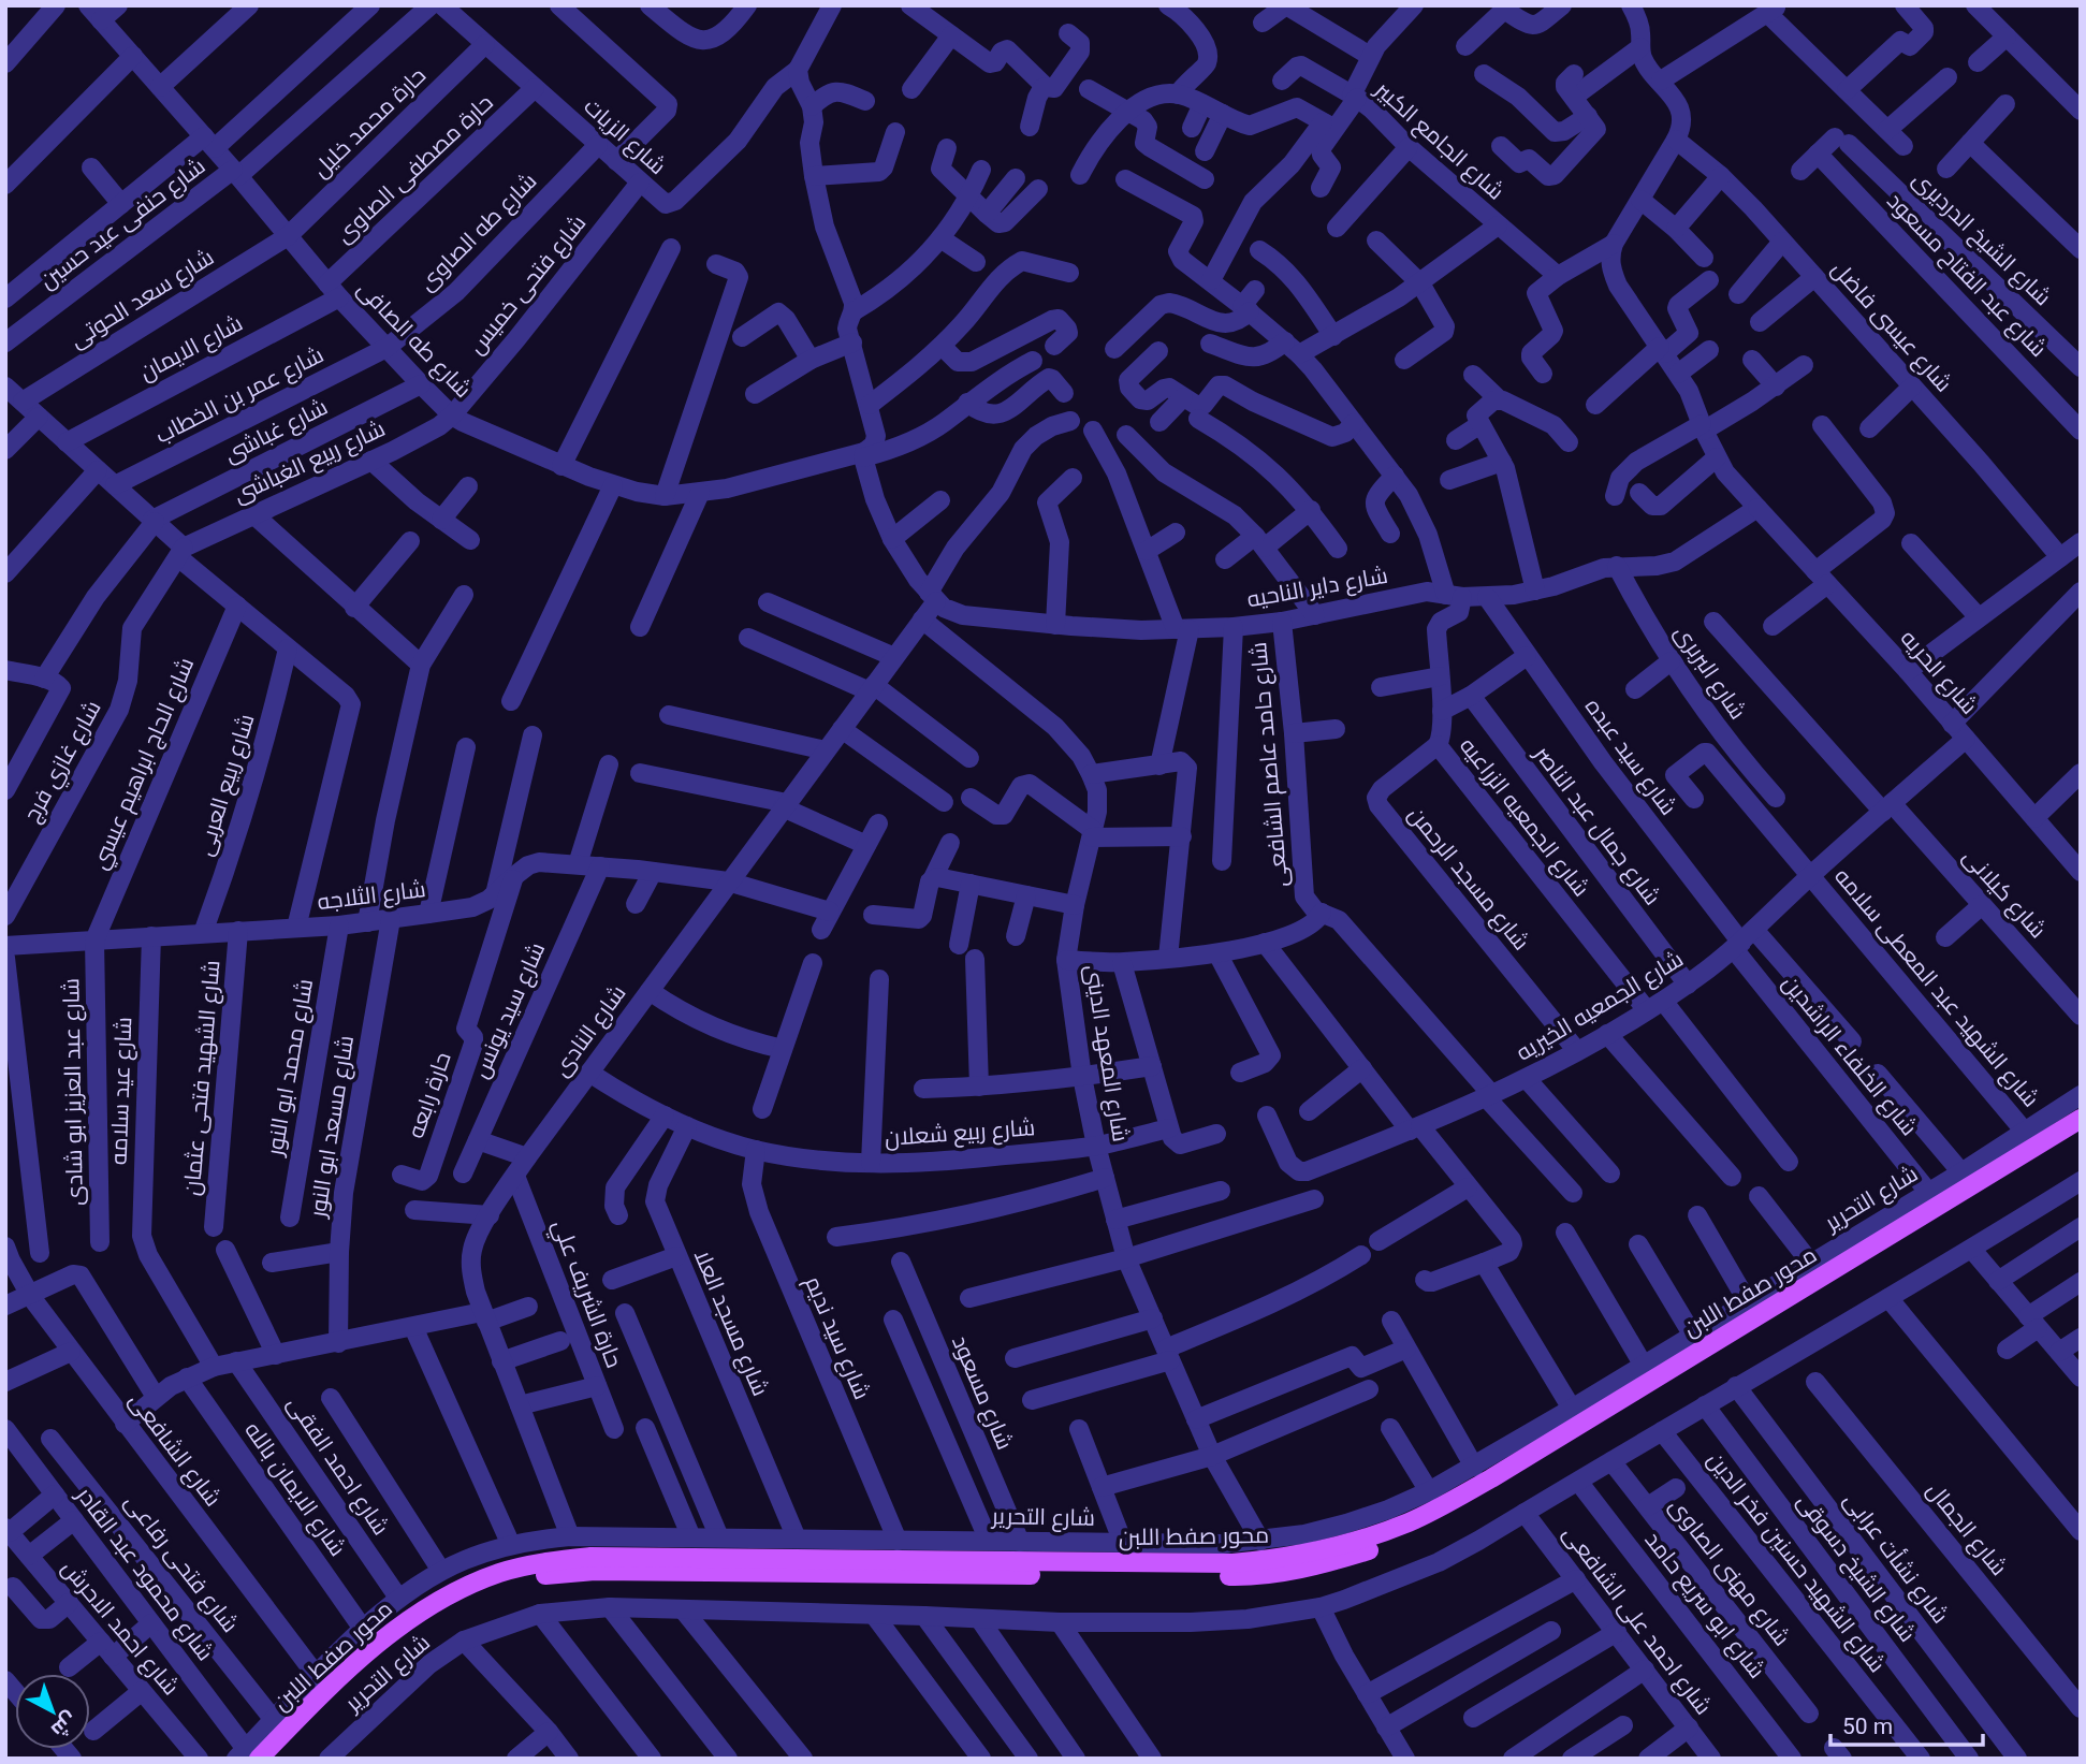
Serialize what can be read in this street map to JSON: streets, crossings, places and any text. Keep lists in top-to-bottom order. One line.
{"streets":{"main road":["محور صفط اللبن"],"street":["حارة محمد خليل","شارع الزيات","شارع الجامع الكبير","حارة مصطفى الصاوى","شارع حنفى عيد حسين","شارع طه الصاوى","شارع الشيخ الدرديرى","شارع عبد الفتاح مسعود","شارع فتحى خميس","شارع سعد الحوتى","شارع عيسى فاضل","شارع طه الصافى","شارع الايمان","شارع عمر بن الخطاب","شارع غباشى","شارع ربيع الغباشى","شارع داير الناحيه","شارع البربرى","شارع الحريه","شارع سيد عبده","شارع غازي فرج","شارع الحاج ابراهيم عيسي","شارع حامد عاصم الشافعى","شارع ربيع العربى","شارع الجمعيه الزراعيه","شارع جمال عبد الناصر","شارع مسجد الرحمن","شارع كيلانى","شارع الثلاجه","شارع الشهيد عبد المعطى سلامه","شارع الجمعيه الخيريه","شارع سيد يونس","شارع النادى","شارع المعهد الدينى","شارع الخلفاء الراشدين","شارع محمد ابو النور","شارع الشهيد فتحى عثمان","شارع عيد سلامه","شارع عبد العزيز ابو شادى","حارة رابعه","شارع مسعد ابو النور","شارع ربيع شعلان","شارع التحرير","حارة الشريف علي","شارع مسجد العلا","شارع سيد نديم","شارع مسعود","شارع الشافعى","شارع احمد الفقى","شارع الايمان بالله","شارع الجمال","شارع نشأت عرابى","شارع الشهيد حسنين فخر الدين","شارع فتحى رفاعى","شارع الشيخ دسوقى","شارع مهنى الصاوى","شارع محمود عبد القادر","شارع ابو سريع حامد","شارع احمد على الشافعى","شارع احمد الاحرش"]},"crossings":[["حارة محمد خليل","شارع الزيات"],["حارة محمد خليل","شارع سعد الحوتى"],["حارة محمد خليل","شارع طه الصافى"],["شارع الزيات","حارة مصطفى الصاوى"],["شارع الزيات","شارع طه الصاوى"],["شارع الزيات","شارع فتحى خميس"],["حارة مصطفى الصاوى","شارع طه الصافى"],["حارة مصطفى الصاوى","شارع الايمان"],["شارع حنفى عيد حسين","شارع طه الصافى"],["شارع طه الصاوى","شارع طه الصافى"],["شارع طه الصاوى","شارع عمر بن الخطاب"],["شارع الشيخ الدرديرى","شارع عبد الفتاح مسعود"],["شارع فتحى خميس","شارع طه الصافى"],["شارع فتحى خميس","شارع ربيع الغباشى"],["شارع سعد الحوتى","شارع طه الصافى"],["شارع طه الصافى","شارع الايمان"],["شارع طه الصافى","شارع عمر بن الخطاب"],["شارع طه الصافى","شارع غباشى"],["شارع طه الصافى","شارع ربيع الغباشى"],["شارع ربيع الغباشى","شارع غازي فرج"],["شارع داير الناحيه","شارع البربرى"],["شارع داير الناحيه","شارع الحريه"],["شارع داير الناحيه","شارع سيد عبده"],["شارع داير الناحيه","شارع حامد عاصم الشافعى"],["شارع داير الناحيه","شارع الجمعيه الزراعيه"],["شارع داير الناحيه","شارع النادى"],["شارع الحريه","شارع الجمعيه الخيريه"],["شارع سيد عبده","شارع الجمعيه الخيريه"],["شارع سيد عبده","شارع الخلفاء الراشدين"],["شارع الحاج ابراهيم عيسي","شارع الثلاجه"],["شارع الحاج ابراهيم عيسي","شارع عبد العزيز ابو شادى"],["شارع حامد عاصم الشافعى","شارع الجمعيه الخيريه"],["شارع ربيع العربى","شارع الثلاجه"],["شارع الجمعيه الزراعيه","شارع مسجد الرحمن"],["شارع الجمعيه الزراعيه","شارع الجمعيه الخيريه"],["شارع جمال عبد الناصر","شارع الجمعيه الخيريه"],["شارع مسجد الرحمن","شارع الجمعيه الخيريه"],["شارع كيلانى","شارع الجمعيه الخيريه"],["شارع الثلاجه","شارع سيد يونس"],["شارع الثلاجه","شارع النادى"],["شارع الثلاجه","شارع محمد ابو النور"],["شارع الثلاجه","شارع الشهيد فتحى عثمان"],["شارع الثلاجه","شارع عيد سلامه"],["شارع الثلاجه","شارع عبد العزيز ابو شادى"],["شارع الثلاجه","حارة رابعه"],["شارع الثلاجه","شارع مسعد ابو النور"],["شارع الشهيد عبد المعطى سلامه","شارع الجمعيه الخيريه"],["شارع الشهيد عبد المعطى سلامه","شارع التحرير"],["شارع الجمعيه الخيريه","شارع الخلفاء الراشدين"],["شارع النادى","شارع المعهد الدينى"],["شارع النادى","شارع ربيع شعلان"],["شارع النادى","شارع التحرير"],["شارع النادى","حارة الشريف علي"],["شارع المعهد الدينى","شارع ربيع شعلان"],["شارع المعهد الدينى","شارع التحرير"],["شارع الخلفاء الراشدين","شارع التحرير"],["شارع ربيع شعلان","شارع مسجد العلا"],["شارع ربيع شعلان","شارع سيد نديم"],["شارع التحرير","محور صفط اللبن"],["شارع التحرير","شارع مسجد العلا"],["شارع التحرير","شارع سيد نديم"],["شارع التحرير","شارع مسعود"],["شارع التحرير","شارع الشافعى"],["شارع التحرير","شارع احمد الفقى"],["شارع التحرير","شارع الايمان بالله"],["شارع التحرير","شارع نشأت عرابى"],["شارع التحرير","شارع الشهيد حسنين فخر الدين"],["شارع التحرير","شارع فتحى رفاعى"],["شارع التحرير","شارع الشيخ دسوقى"],["شارع التحرير","شارع مهنى الصاوى"],["شارع التحرير","شارع محمود عبد القادر"],["شارع التحرير","شارع ابو سريع حامد"],["شارع التحرير","شارع احمد على الشافعى"],["محور صفط اللبن","شارع محمود عبد القادر"]],"scale_bar":"50 m","north":"bottom right"}
